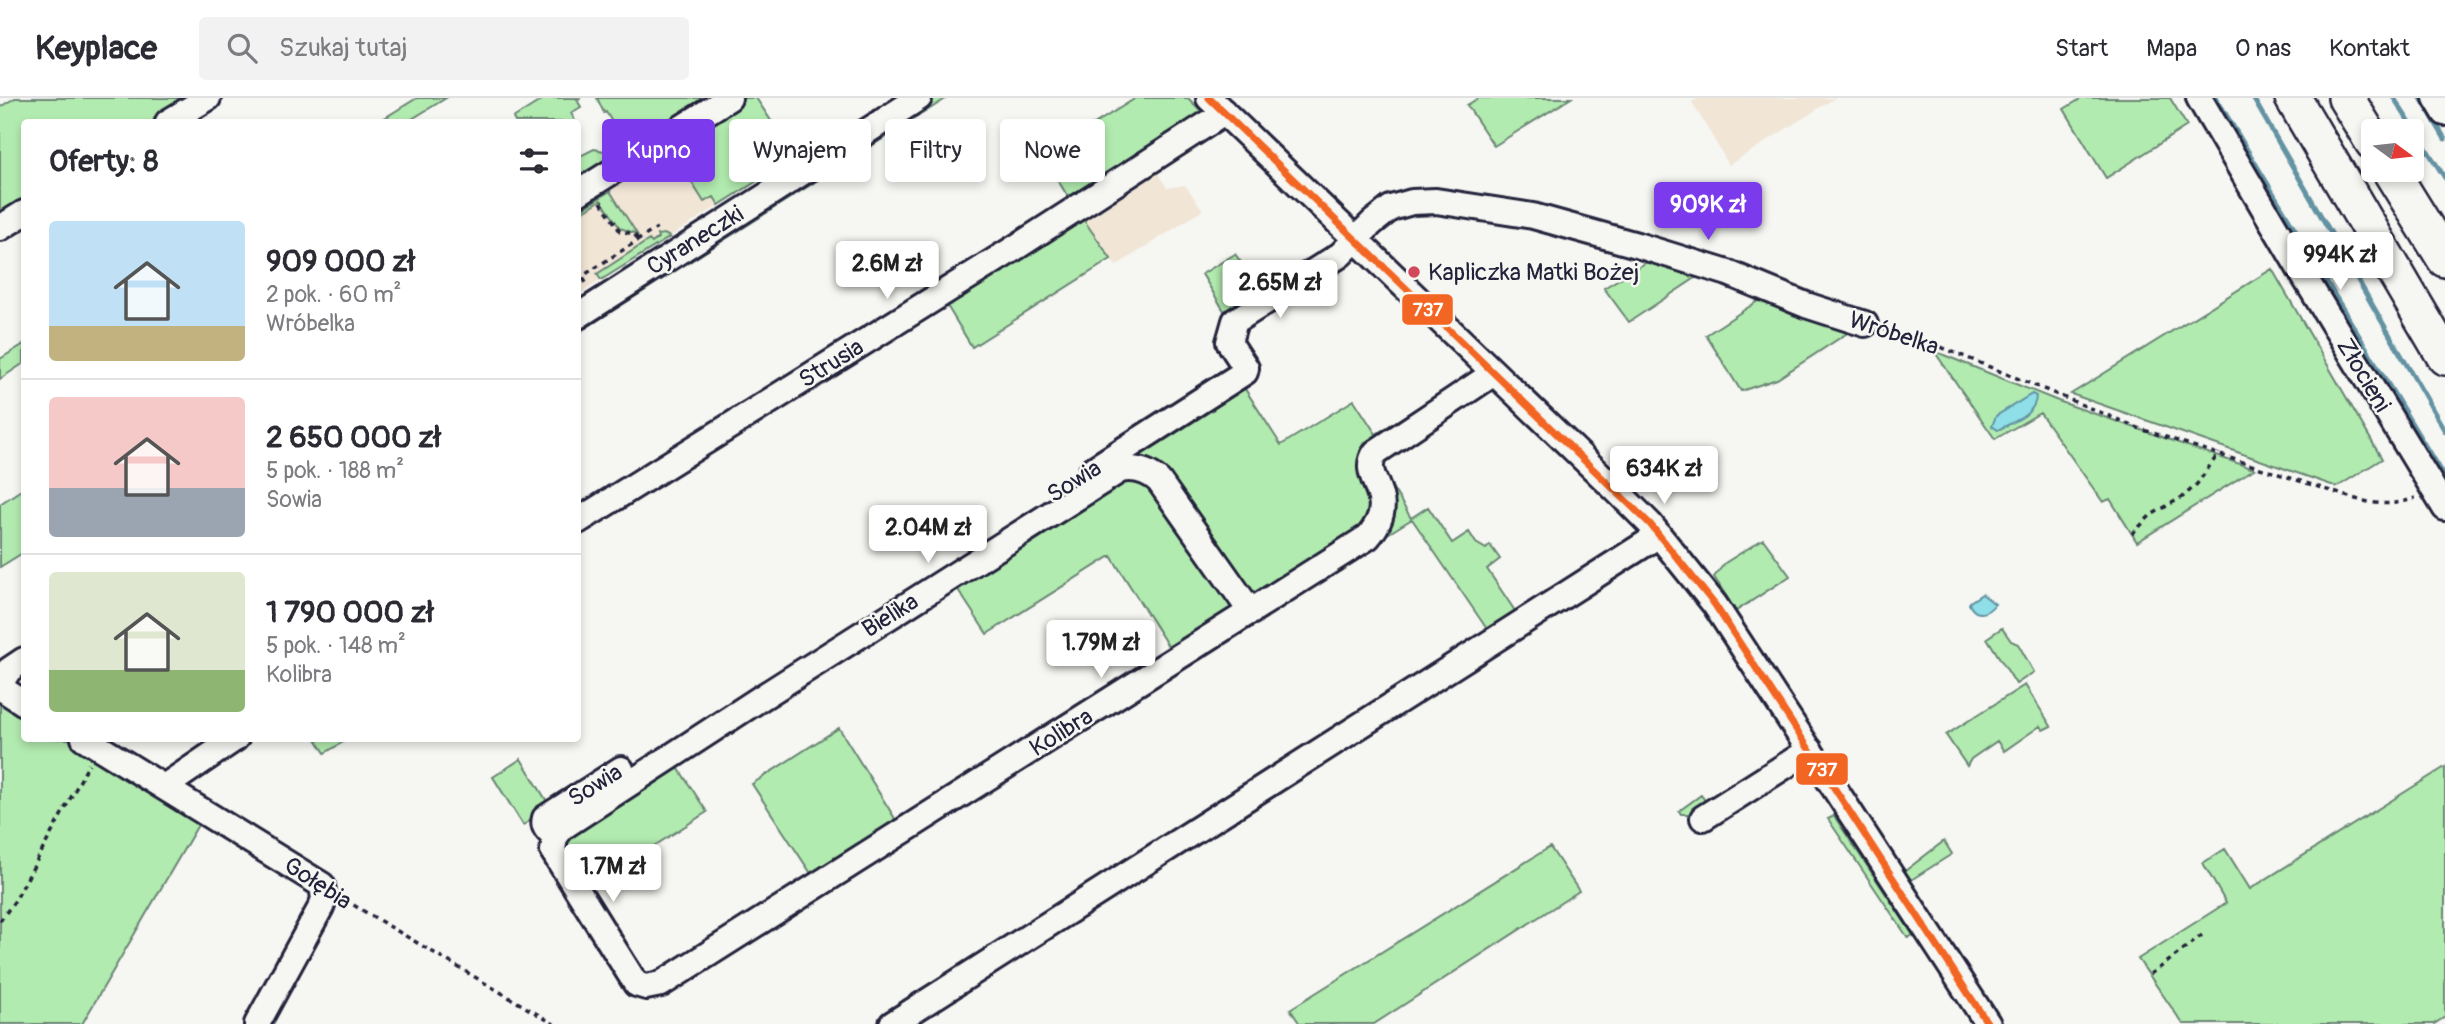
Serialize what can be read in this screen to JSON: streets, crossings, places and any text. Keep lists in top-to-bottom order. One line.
{"streets":{"street":["Cyraneczki","Wróbelka","Strusia","Złocieni","Sowia","Bielika","Kolibra","Gołębia"]},"crossings":[["Wróbelka","Złocieni"],["Wróbelka","Sowia"],["Sowia","Bielika"],["Sowia","Kolibra"],["Bielika","Kolibra"]],"places":["Kapliczka Matki Bożej"],"lines":["transit line 737"],"north":"right","page":{"header":"Keyplace","search":"Szukaj tutaj","nav":["Start","Mapa","O nas","Kontakt"],"chip":["Kupno","Wynajem","Filtry","Nowe"],"heading":"Oferty: 8","price":["909K zł","994K zł","2.6M zł","2.65M zł","634K zł","2.04M zł","1.79M zł","1.7M zł"],"list":[{"name":"909 000 zł","note":"2 pok. · 60 m² · Wróbelka"},{"name":"2 650 000 zł","note":"5 pok. · 188 m² · Sowia"},{"name":"1 790 000 zł","note":"5 pok. · 148 m² · Kolibra"}]}}
